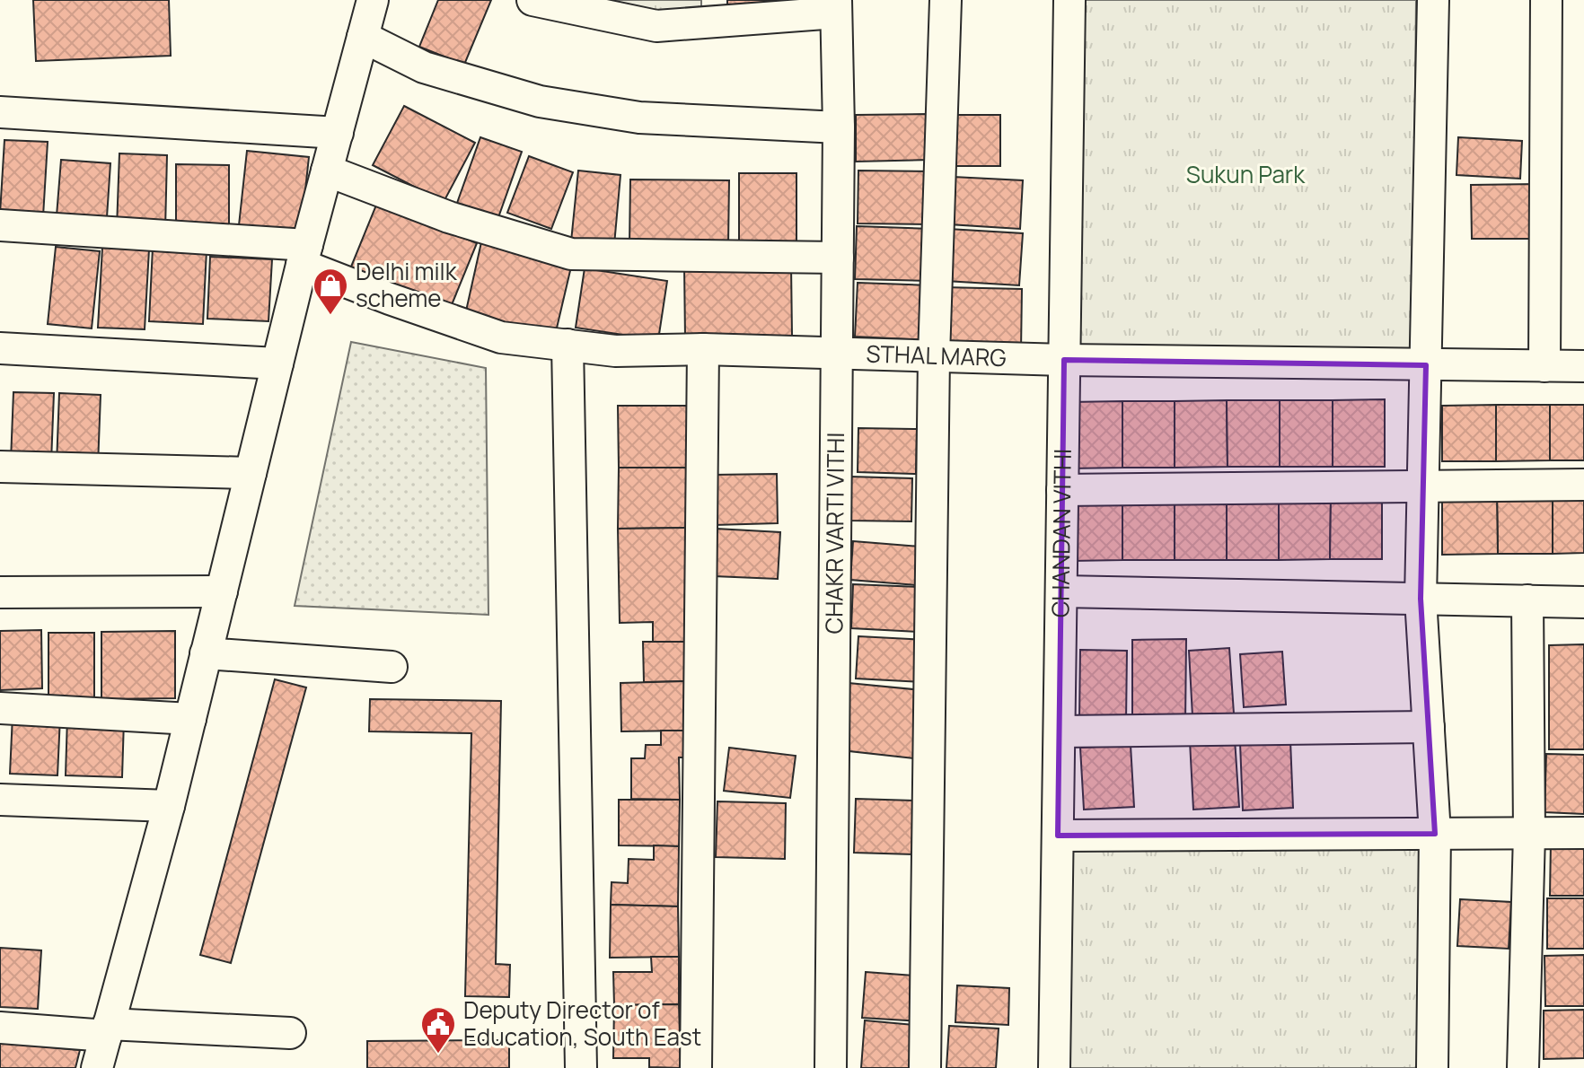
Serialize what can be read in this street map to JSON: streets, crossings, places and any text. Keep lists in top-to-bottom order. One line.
{"streets":{"street":["STHAL MARG","CHAKR VARTI VITHI","CHANDAN VITHI"]},"crossings":[["STHAL MARG","CHAKR VARTI VITHI"],["STHAL MARG","CHANDAN VITHI"]],"parks":["Sukun Park"],"places":{"shop":["Delhi milk scheme"],"public building":["Deputy Director of Education, South East"]}}
